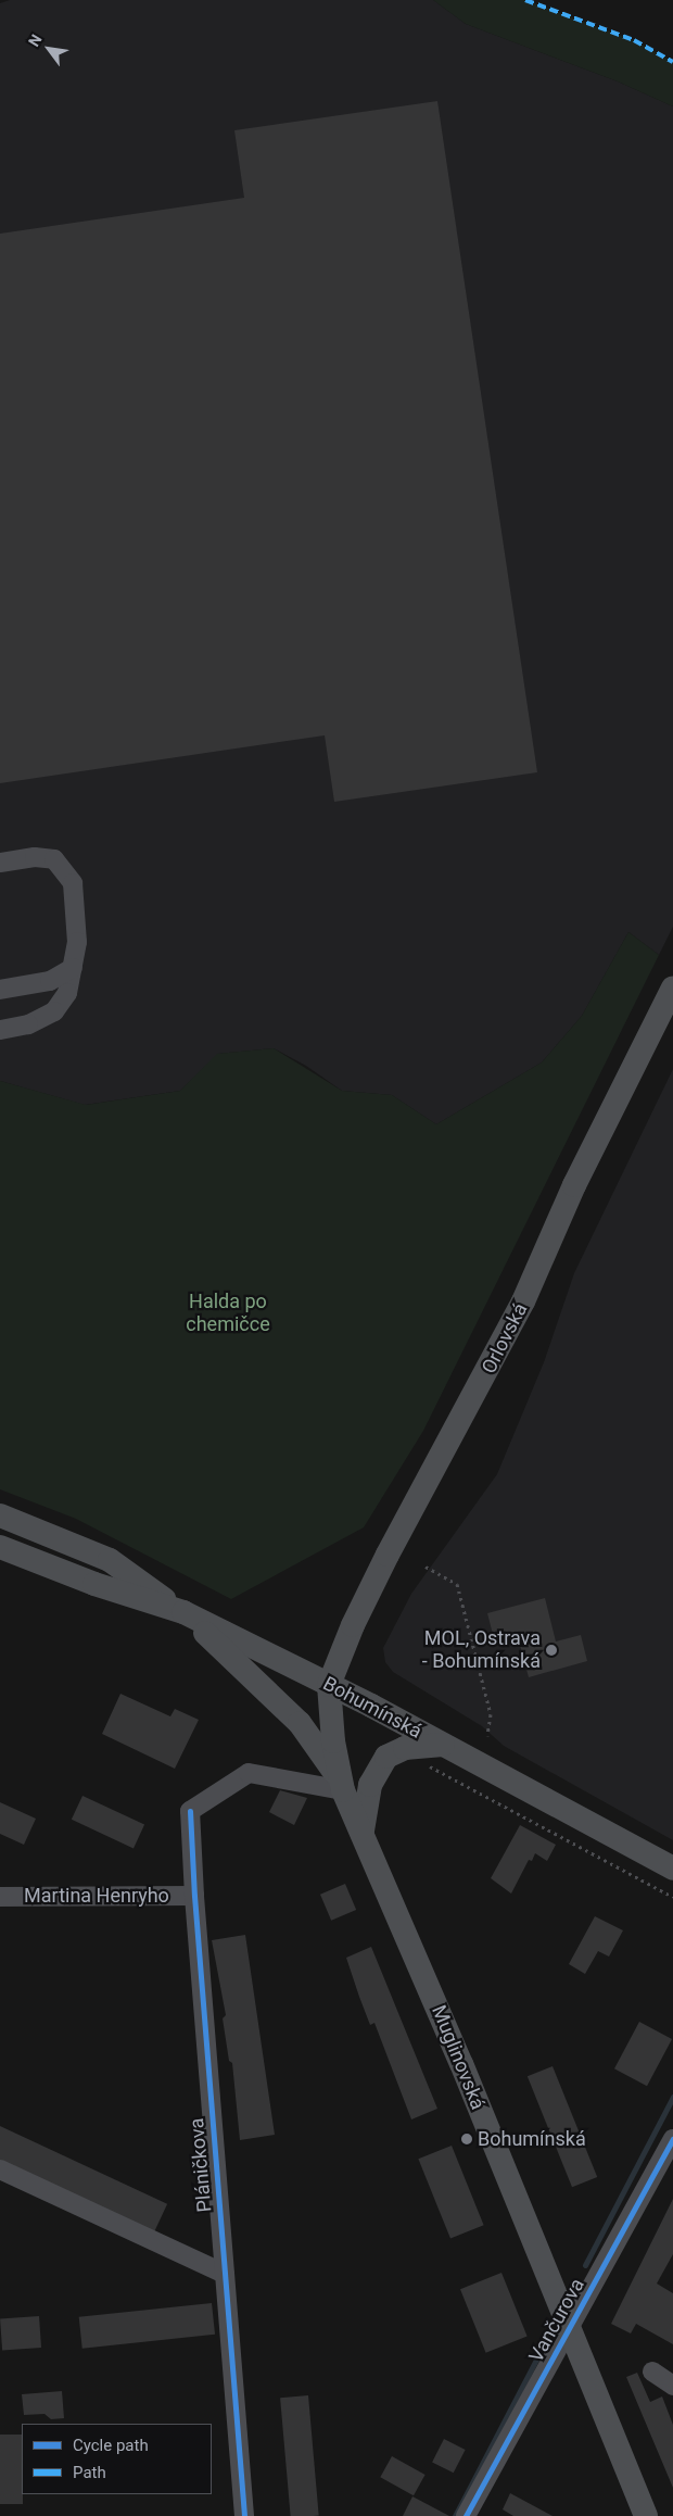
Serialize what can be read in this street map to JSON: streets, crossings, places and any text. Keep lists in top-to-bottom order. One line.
{"streets":{"main road":["Orlovská","Bohumínská","Muglinovská"],"street":["Martina Henryho","Pláničkova","Vančurova"]},"crossings":[["Orlovská","Bohumínská"],["Orlovská","Muglinovská"],["Bohumínská","Muglinovská"],["Martina Henryho","Pláničkova"],["Muglinovská","Pláničkova"],["Muglinovská","Vančurova"]],"parks":["Halda po chemičce"],"places":["MOL, Ostrava - Bohumínská","Bohumínská"],"legend":["Cycle path","Path"],"north":"top left"}
